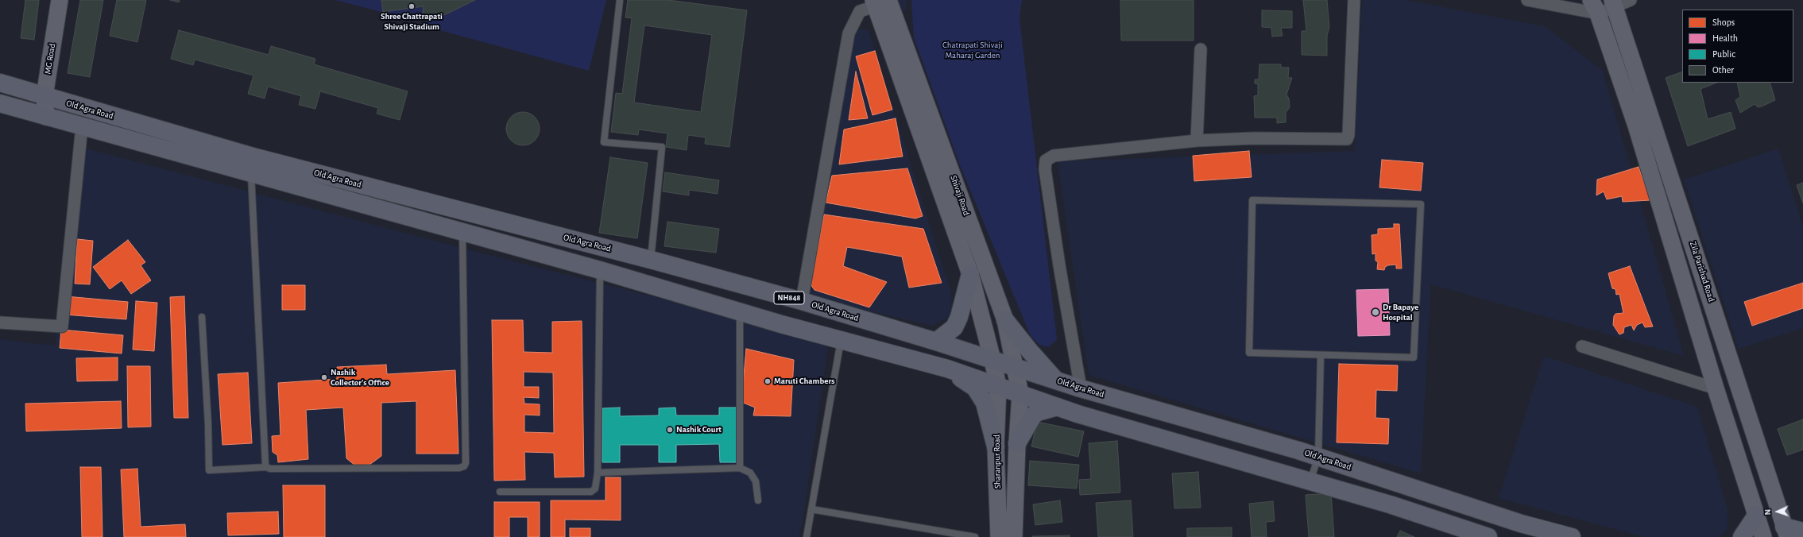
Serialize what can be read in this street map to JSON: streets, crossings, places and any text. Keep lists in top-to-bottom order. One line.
{"streets":{"highway":["Old Agra Road","NH848"],"street":["MG Road","Shivaji Road","Zila Parishad Road","Sharanpur Road"]},"crossings":[["MG Road","Old Agra Road"],["Old Agra Road","Shivaji Road"],["Old Agra Road","Sharanpur Road"],["Shivaji Road","Sharanpur Road"]],"parks":["Chatrapati Shivaji Maharaj Garden"],"places":["Shree Chattrapati Shivaji Stadium","Dr Bapaye Hospital","Nashik Collector's Office","Maruti Chambers","Nashik Court"],"legend":["Shops","Health","Public","Other"],"north":"left"}
